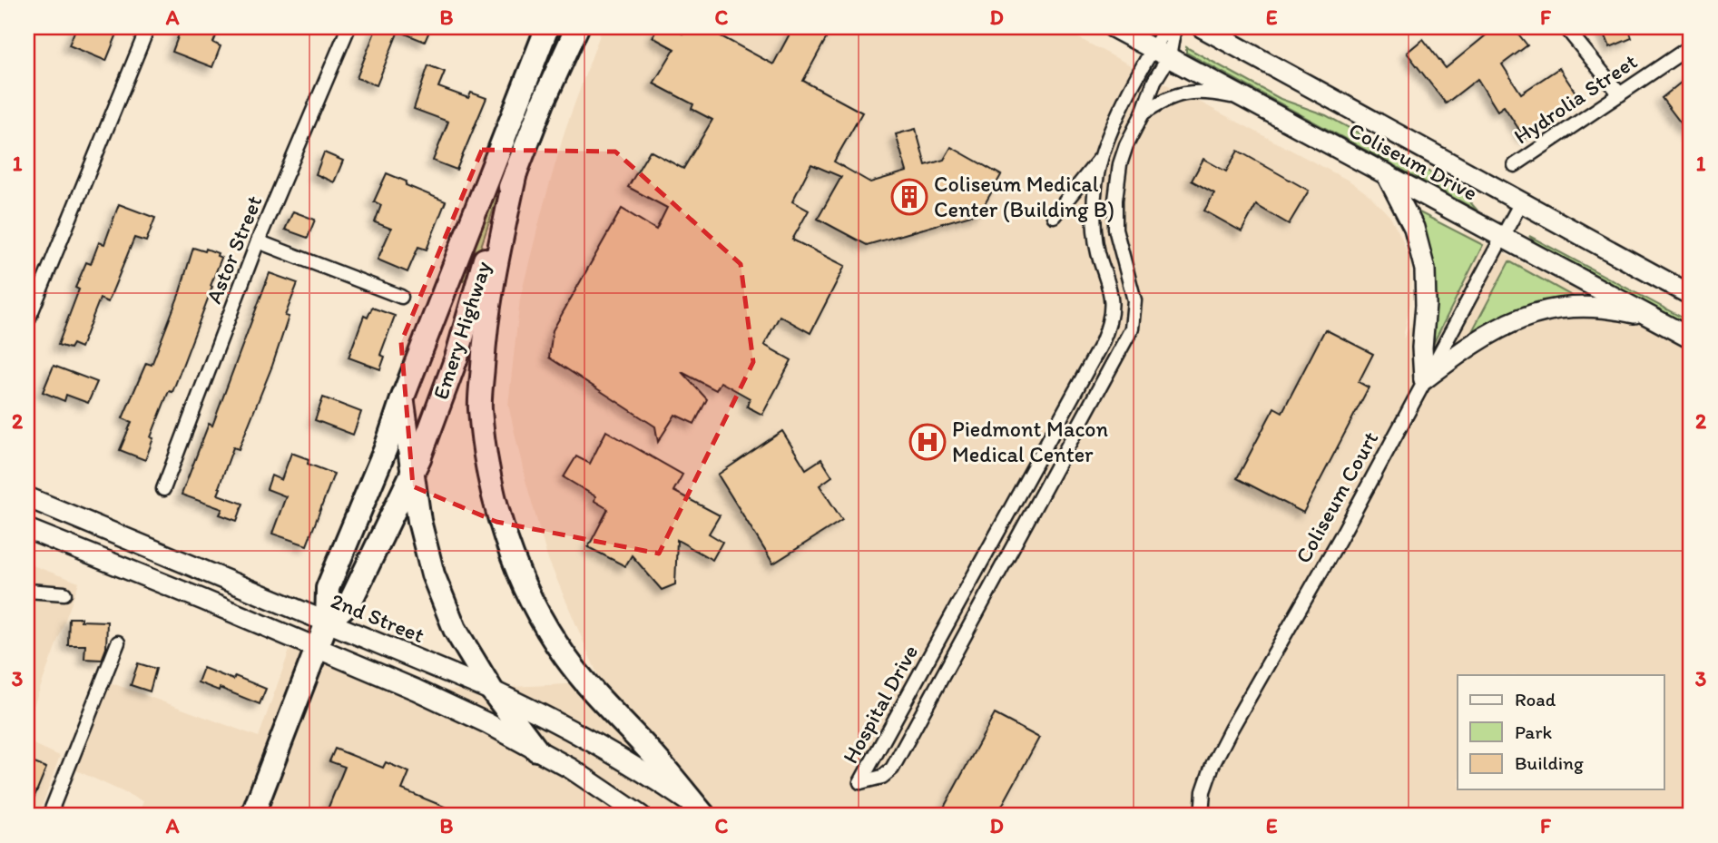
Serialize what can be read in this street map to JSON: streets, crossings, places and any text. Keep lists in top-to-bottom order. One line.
{"streets":{"highway":["Emery Highway"],"main road":["Coliseum Drive","2nd Street"],"street":["Hydrolia Street","Astor Street","Coliseum Court","Hospital Drive"]},"crossings":[["Coliseum Drive","Coliseum Court"],["Coliseum Drive","Hospital Drive"],["Emery Highway","2nd Street"]],"places":{"building":["Coliseum Medical Center (Building B)"],"hospital":["Piedmont Macon Medical Center"]},"legend":["Road","Park","Building"],"grid":{"columns":["A","B","C","D","E","F"],"rows":["1","2","3"]}}
